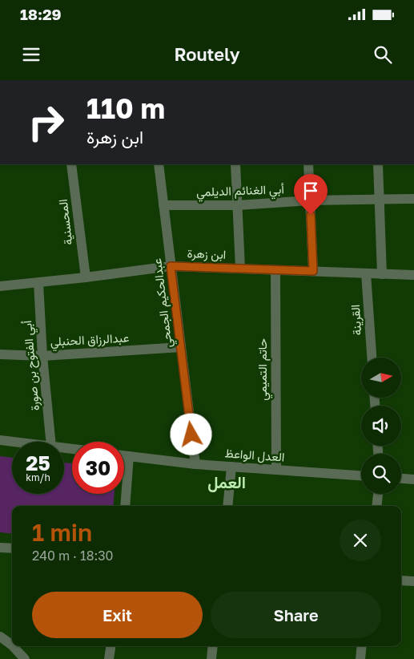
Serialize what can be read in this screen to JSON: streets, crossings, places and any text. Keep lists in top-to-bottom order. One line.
{"streets":{"street":["أبي الغنائم الديلمي","المحسنية","ابن زهرة","عبدالحكيم الجمحي","القرينة","عبدالرزاق الحنبلي","أبي الفتوح بن صورة","حاتم التميمي","العدل الواعظ"]},"crossings":[["أبي الغنائم الديلمي","عبدالحكيم الجمحي"],["المحسنية","ابن زهرة"],["ابن زهرة","عبدالحكيم الجمحي"],["ابن زهرة","القرينة"],["ابن زهرة","أبي الفتوح بن صورة"],["ابن زهرة","حاتم التميمي"],["عبدالحكيم الجمحي","عبدالرزاق الحنبلي"],["عبدالحكيم الجمحي","العدل الواعظ"],["عبدالرزاق الحنبلي","أبي الفتوح بن صورة"],["حاتم التميمي","العدل الواعظ"]],"districts":["العمل"],"north":"right","page":{"status":"18:29","header":"Routely","turn":["110 m","ابن زهرة"],"speed":"25 km/h","limit":"30","heading":["1 min","240 m · 18:30"],"buttons":["Exit","Share"]}}
